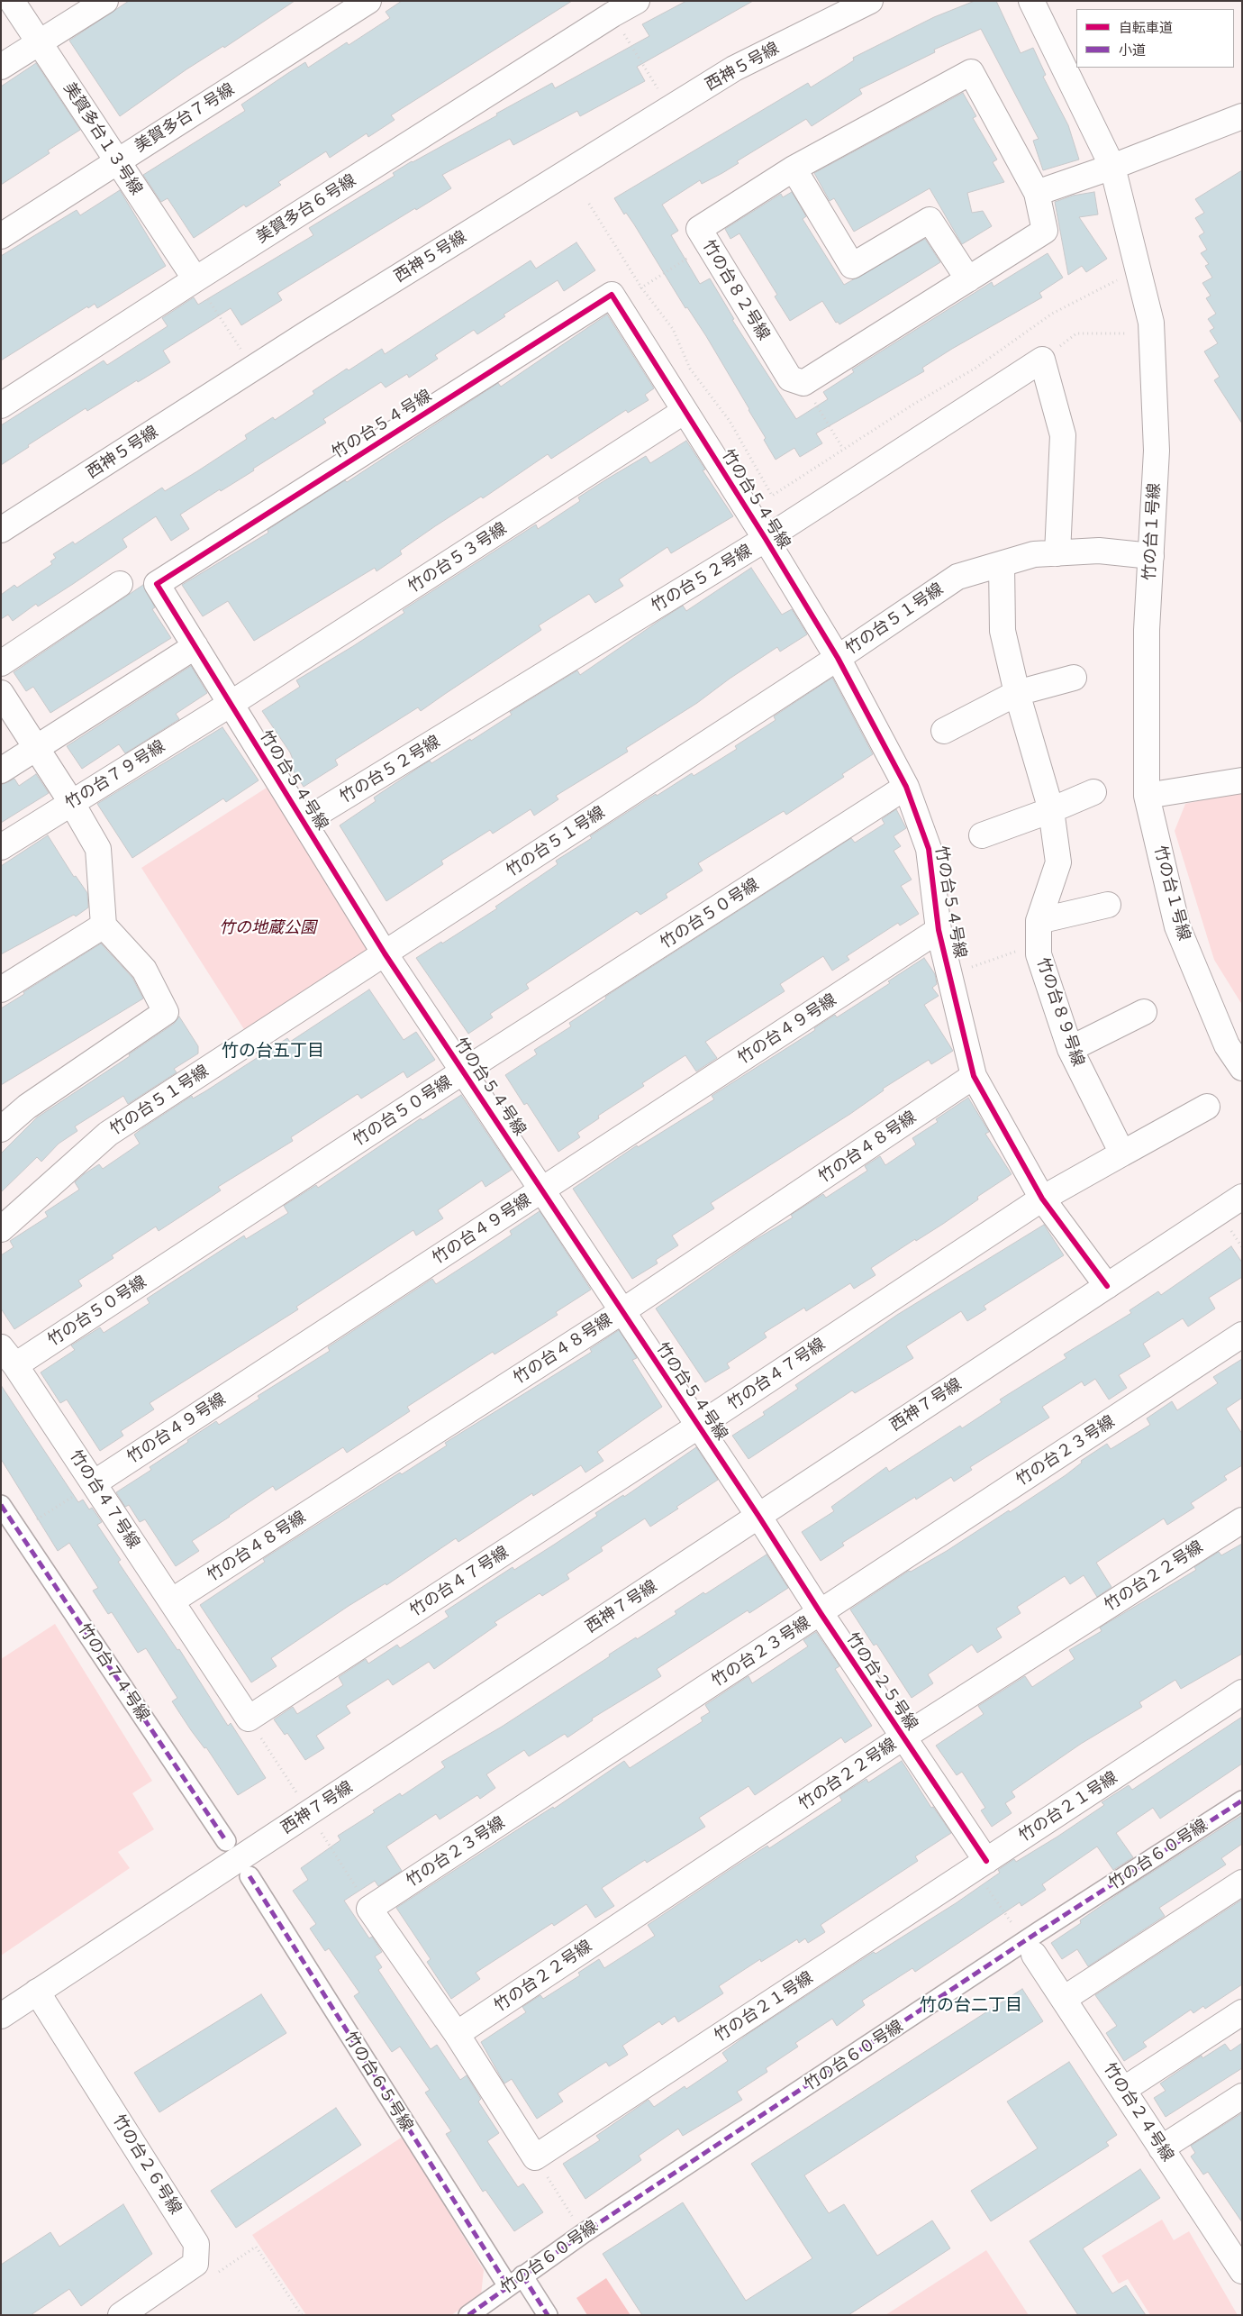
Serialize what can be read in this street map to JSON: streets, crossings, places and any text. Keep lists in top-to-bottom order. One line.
{"streets":{"street":["西神５号線","美賀多台７号線","美賀多台１３号線","美賀多台６号線","竹の台８２号線","竹の台５４号線","竹の台１号線","竹の台５３号線","竹の台５２号線","竹の台５１号線","竹の台７９号線","竹の台５０号線","竹の台８９号線","竹の台４９号線","竹の台４８号線","竹の台４７号線","西神７号線","竹の台２３号線","竹の台２２号線","竹の台７４号線","竹の台２５号線","竹の台２１号線","竹の台６０号線","竹の台６５号線","竹の台２４号線","竹の台２６号線"]},"crossings":[["美賀多台７号線","美賀多台１３号線"],["美賀多台１３号線","美賀多台６号線"],["竹の台５４号線","竹の台５３号線"],["竹の台５４号線","竹の台５２号線"],["竹の台５４号線","竹の台５１号線"],["竹の台５４号線","竹の台７９号線"],["竹の台５４号線","竹の台５０号線"],["竹の台５４号線","竹の台４９号線"],["竹の台５４号線","竹の台４８号線"],["竹の台５４号線","竹の台４７号線"],["竹の台５４号線","西神７号線"],["竹の台５４号線","竹の台２５号線"],["竹の台１号線","竹の台５１号線"],["竹の台５３号線","竹の台７９号線"],["竹の台５１号線","竹の台８９号線"],["竹の台５０号線","竹の台４７号線"],["竹の台４９号線","竹の台４７号線"],["竹の台４８号線","竹の台４７号線"],["西神７号線","竹の台２５号線"],["西神７号線","竹の台２６号線"],["竹の台２３号線","竹の台２５号線"],["竹の台２２号線","竹の台２５号線"],["竹の台２５号線","竹の台２１号線"],["竹の台６０号線","竹の台６５号線"],["竹の台６０号線","竹の台２４号線"]],"districts":["竹の台五丁目","竹の台二丁目"],"parks":["竹の地蔵公園"],"legend":["自転車道","小道"]}
